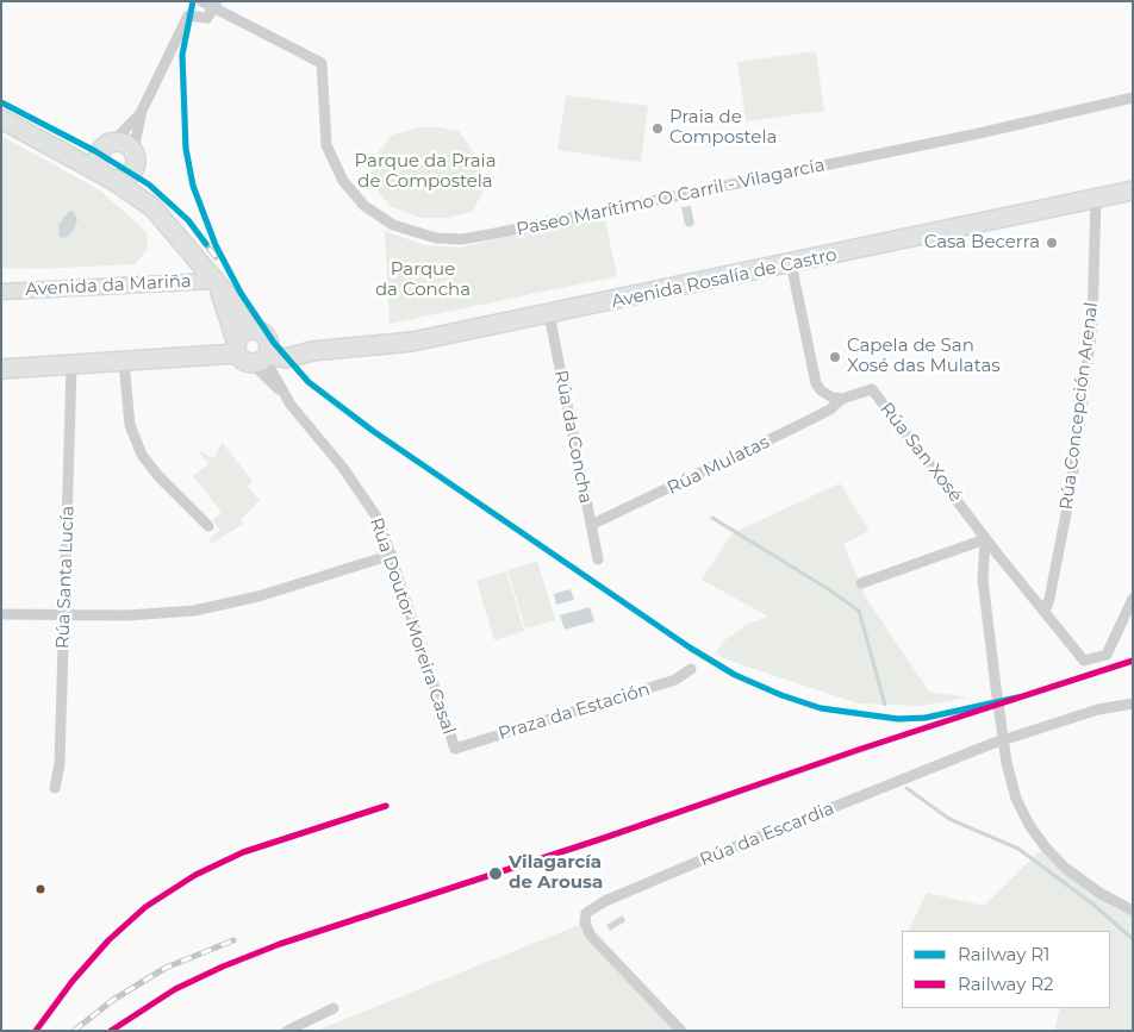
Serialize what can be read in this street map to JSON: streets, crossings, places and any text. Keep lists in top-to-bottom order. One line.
{"streets":{"main road":["Avenida Rosalía de Castro"],"street":["Paseo Marítimo O Carril - Vilagarcía","Avenida da Mariña","Rúa Concepción Arenal","Rúa da Concha","Rúa San Xosé","Rúa Mulatas","Rúa Santa Lucía","Rúa Doutor Moreira Casal","Praza da Estación","Rúa da Escardia"]},"crossings":[["Avenida Rosalía de Castro","Rúa Concepción Arenal"],["Avenida Rosalía de Castro","Rúa da Concha"],["Avenida Rosalía de Castro","Rúa Santa Lucía"],["Avenida Rosalía de Castro","Rúa Doutor Moreira Casal"],["Rúa Concepción Arenal","Rúa San Xosé"],["Rúa da Concha","Rúa Mulatas"],["Rúa San Xosé","Rúa Mulatas"],["Rúa Doutor Moreira Casal","Praza da Estación"]],"parks":["Parque da Praia de Compostela","Parque da Concha"],"places":["Praia de Compostela","Casa Becerra","Capela de San Xosé das Mulatas","Vilagarcía de Arousa"],"lines":["rail line R1","rail line R2"],"legend":["Railway R1","Railway R2"]}
